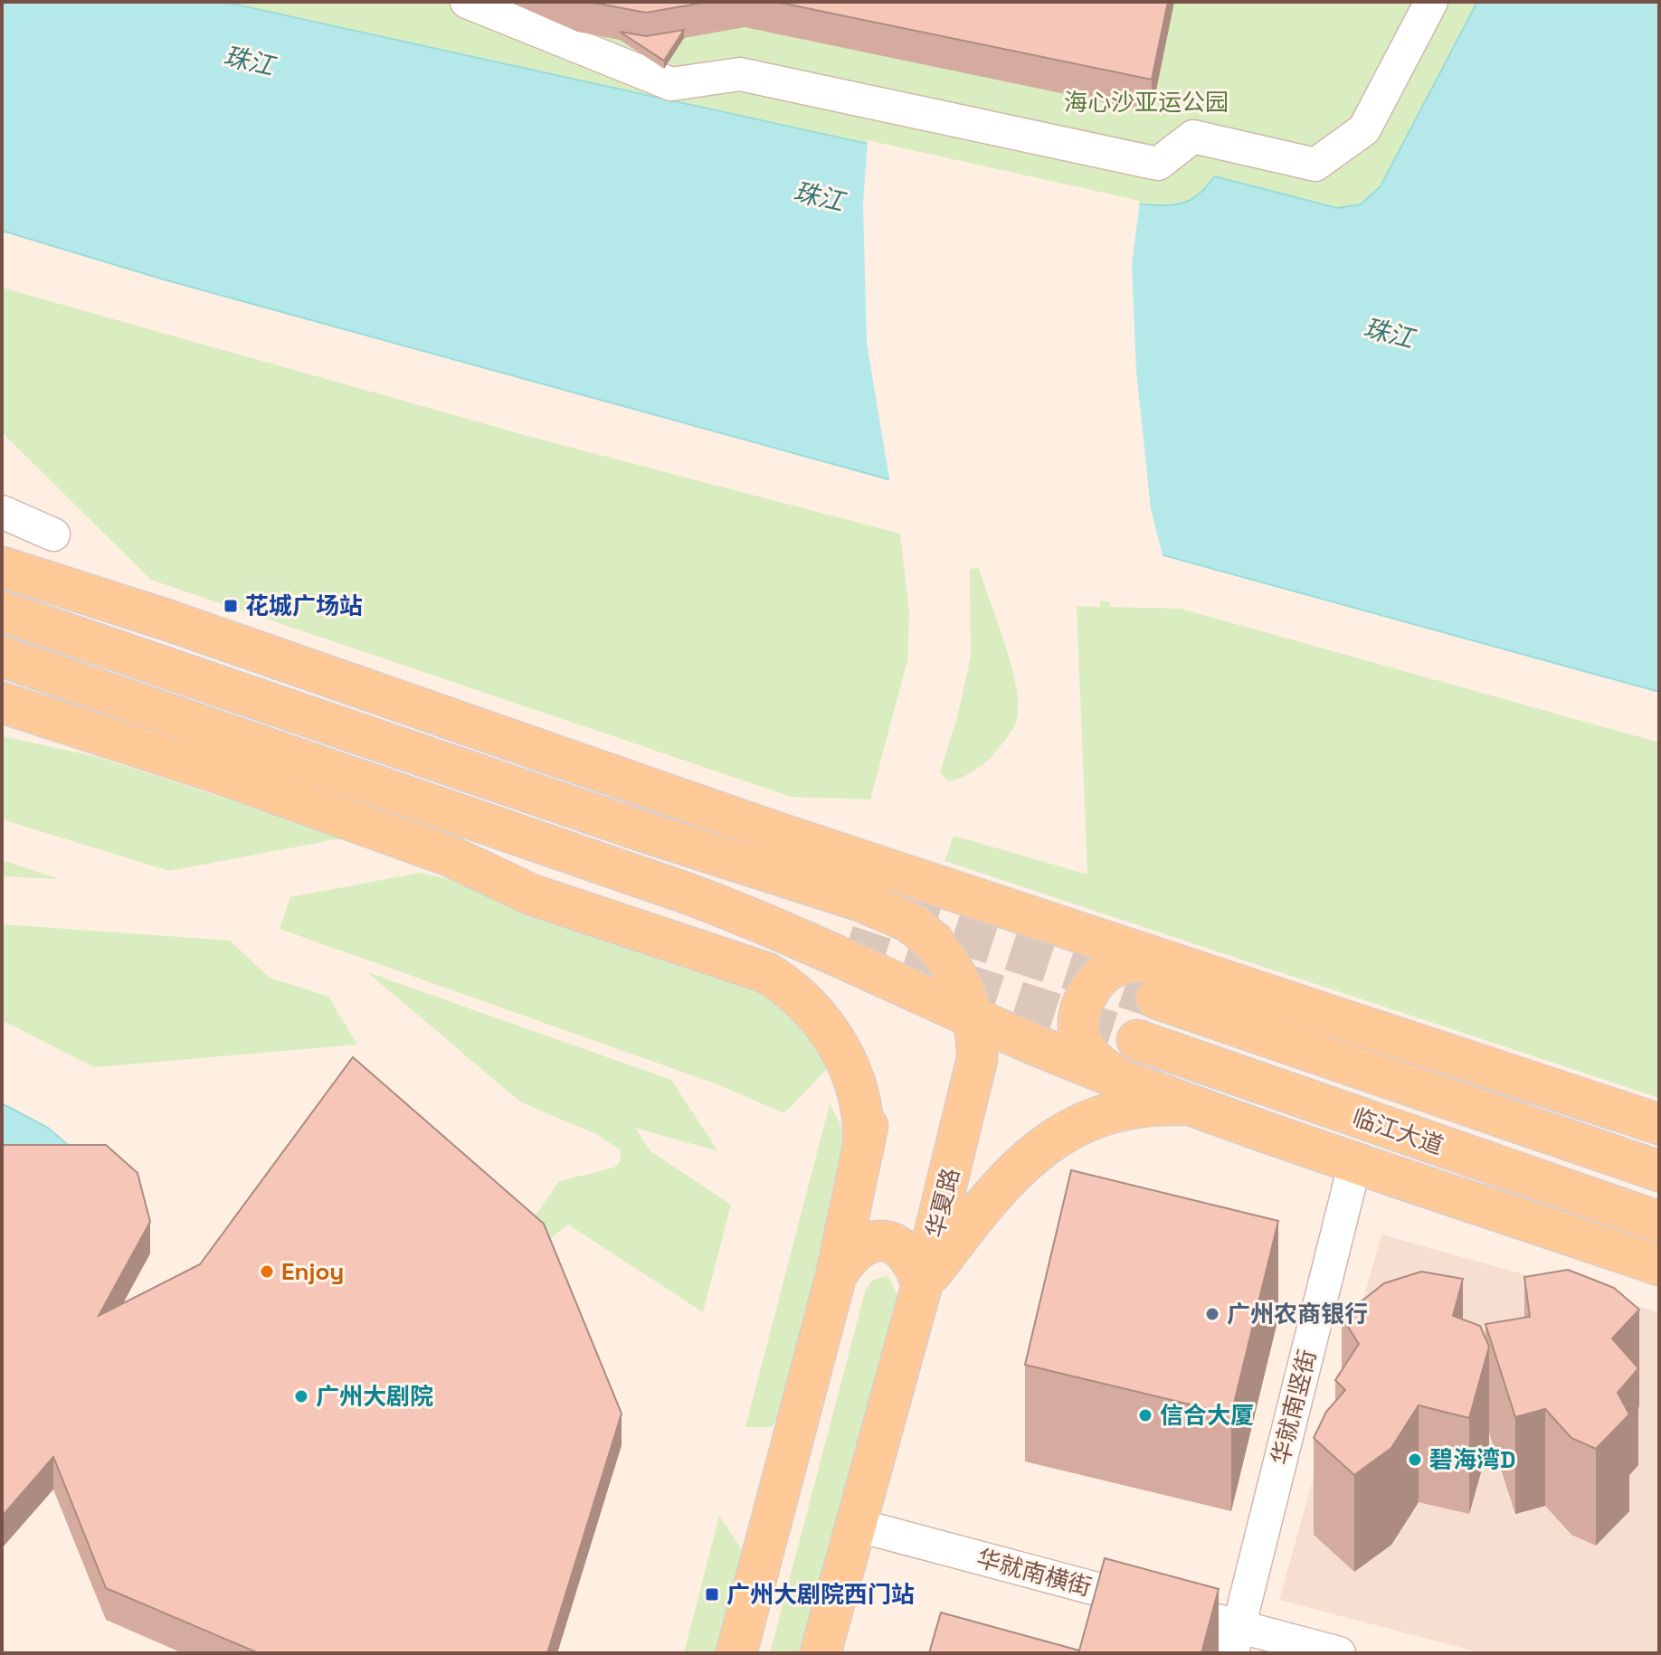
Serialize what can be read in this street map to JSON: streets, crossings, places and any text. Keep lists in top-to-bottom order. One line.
{"streets":{"main road":["临江大道","华夏路"],"street":["华就南竖街","华就南横街"]},"crossings":[["华夏路","华就南横街"],["华就南竖街","华就南横街"]],"water":["珠江"],"parks":["海心沙亚运公园"],"places":{"transit":["花城广场站","广州大剧院西门站"],"other":["Enjoy","广州农商银行","广州大剧院","信合大厦","碧海湾D"]}}
